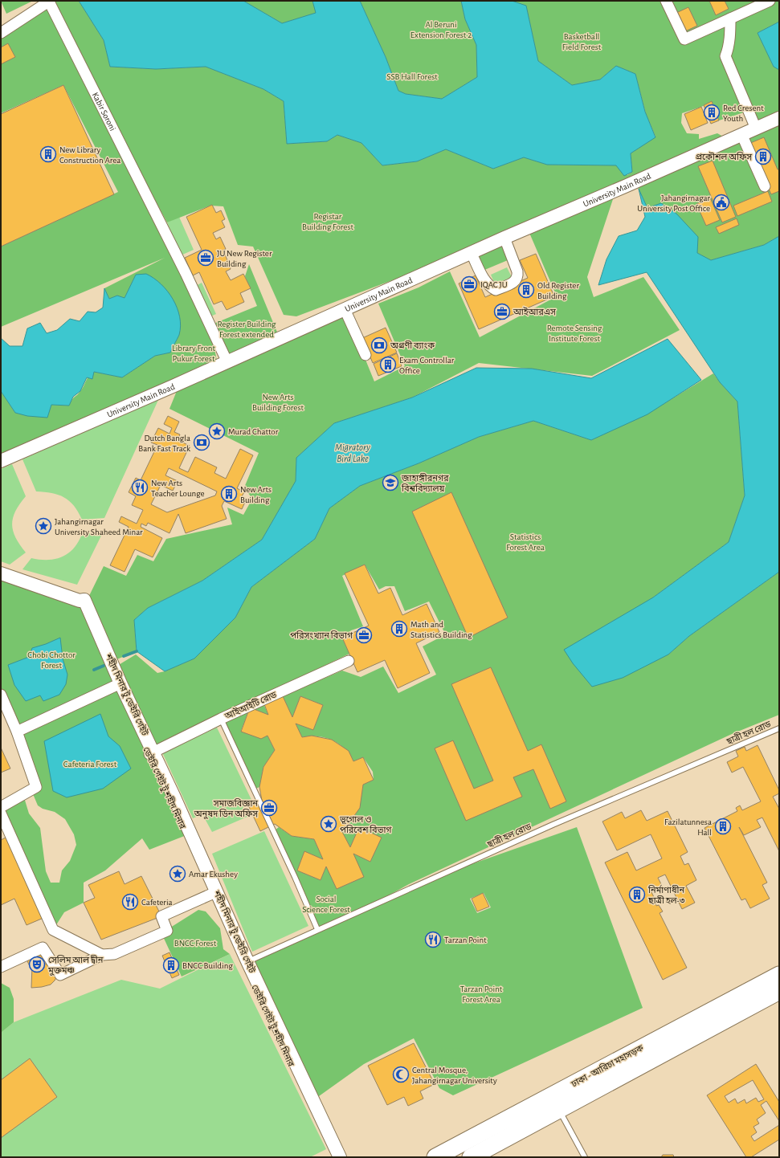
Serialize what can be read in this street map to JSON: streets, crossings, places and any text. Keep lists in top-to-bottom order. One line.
{"streets":{"highway":["ঢাকা - আরিচা মহাসড়ক"],"street":["Kabir Soroni","University Main Road","শহীদ মিনার টু ডেইরি গেইট","আইআইটি রোড","ডেইরি গেইট টু শহীদ মিনার"],"lane":["ছাত্রী হল রোড"]},"crossings":[["Kabir Soroni","University Main Road"],["শহীদ মিনার টু ডেইরি গেইট","আইআইটি রোড"],["শহীদ মিনার টু ডেইরি গেইট","ছাত্রী হল রোড"],["শহীদ মিনার টু ডেইরি গেইট","ডেইরি গেইট টু শহীদ মিনার"],["আইআইটি রোড","ডেইরি গেইট টু শহীদ মিনার"],["ছাত্রী হল রোড","ডেইরি গেইট টু শহীদ মিনার"]],"water":["Migratory Bird Lake"],"parks":["Al Beruni Extension Forest 2","Basketball Field Forest","SSB Hall Forest","Registar Building Forest","Register Building Forest extended","Remote Sensing Institute Forest","Library Front Pukur Forest","New Arts Building Forest","Statistics Forest Area","Chobi Chottor Forest","Cafeteria Forest","Social Science Forest","BNCC Forest","Tarzan Point Forest Area"],"places":{"building":["Red Cresent Youth","New Library Construction Area","প্রকৌশল অফিস","Old Register Building","Exam Controllar Office","New Arts Building","Math and Statistics Building","Fazilatunnesa Hall","নির্মাণাধীন ছাত্রী হল-৩","BNCC Building"],"public building":["Jahangirnagar University Post Office"],"office":["JU New Register Building","IQAC JU","আইআরএস","পরিসংখ্যান বিভাগ","সমাজবিজ্ঞান অনুষদ ডিন অফিস"],"bank":["অগ্রণী ব্যাংক","Dutch Bangla Bank Fast Track"],"place":["Murad Chattor","Jahangirnagar University Shaheed Minar","ভূগোল ও পরিবেশ বিভাগ","Amar Ekushey"],"school or university":["জাহাঙ্গীরনগর বিশ্ববিদ্যালয়"],"restaurant":["New Arts Teacher Lounge","Cafeteria","Tarzan Point"],"theatre":["সেলিম আল দ্বীন মুক্তমঞ্চ"],"mosque":["Central Mosque, Jahangirnagar University"]}}
